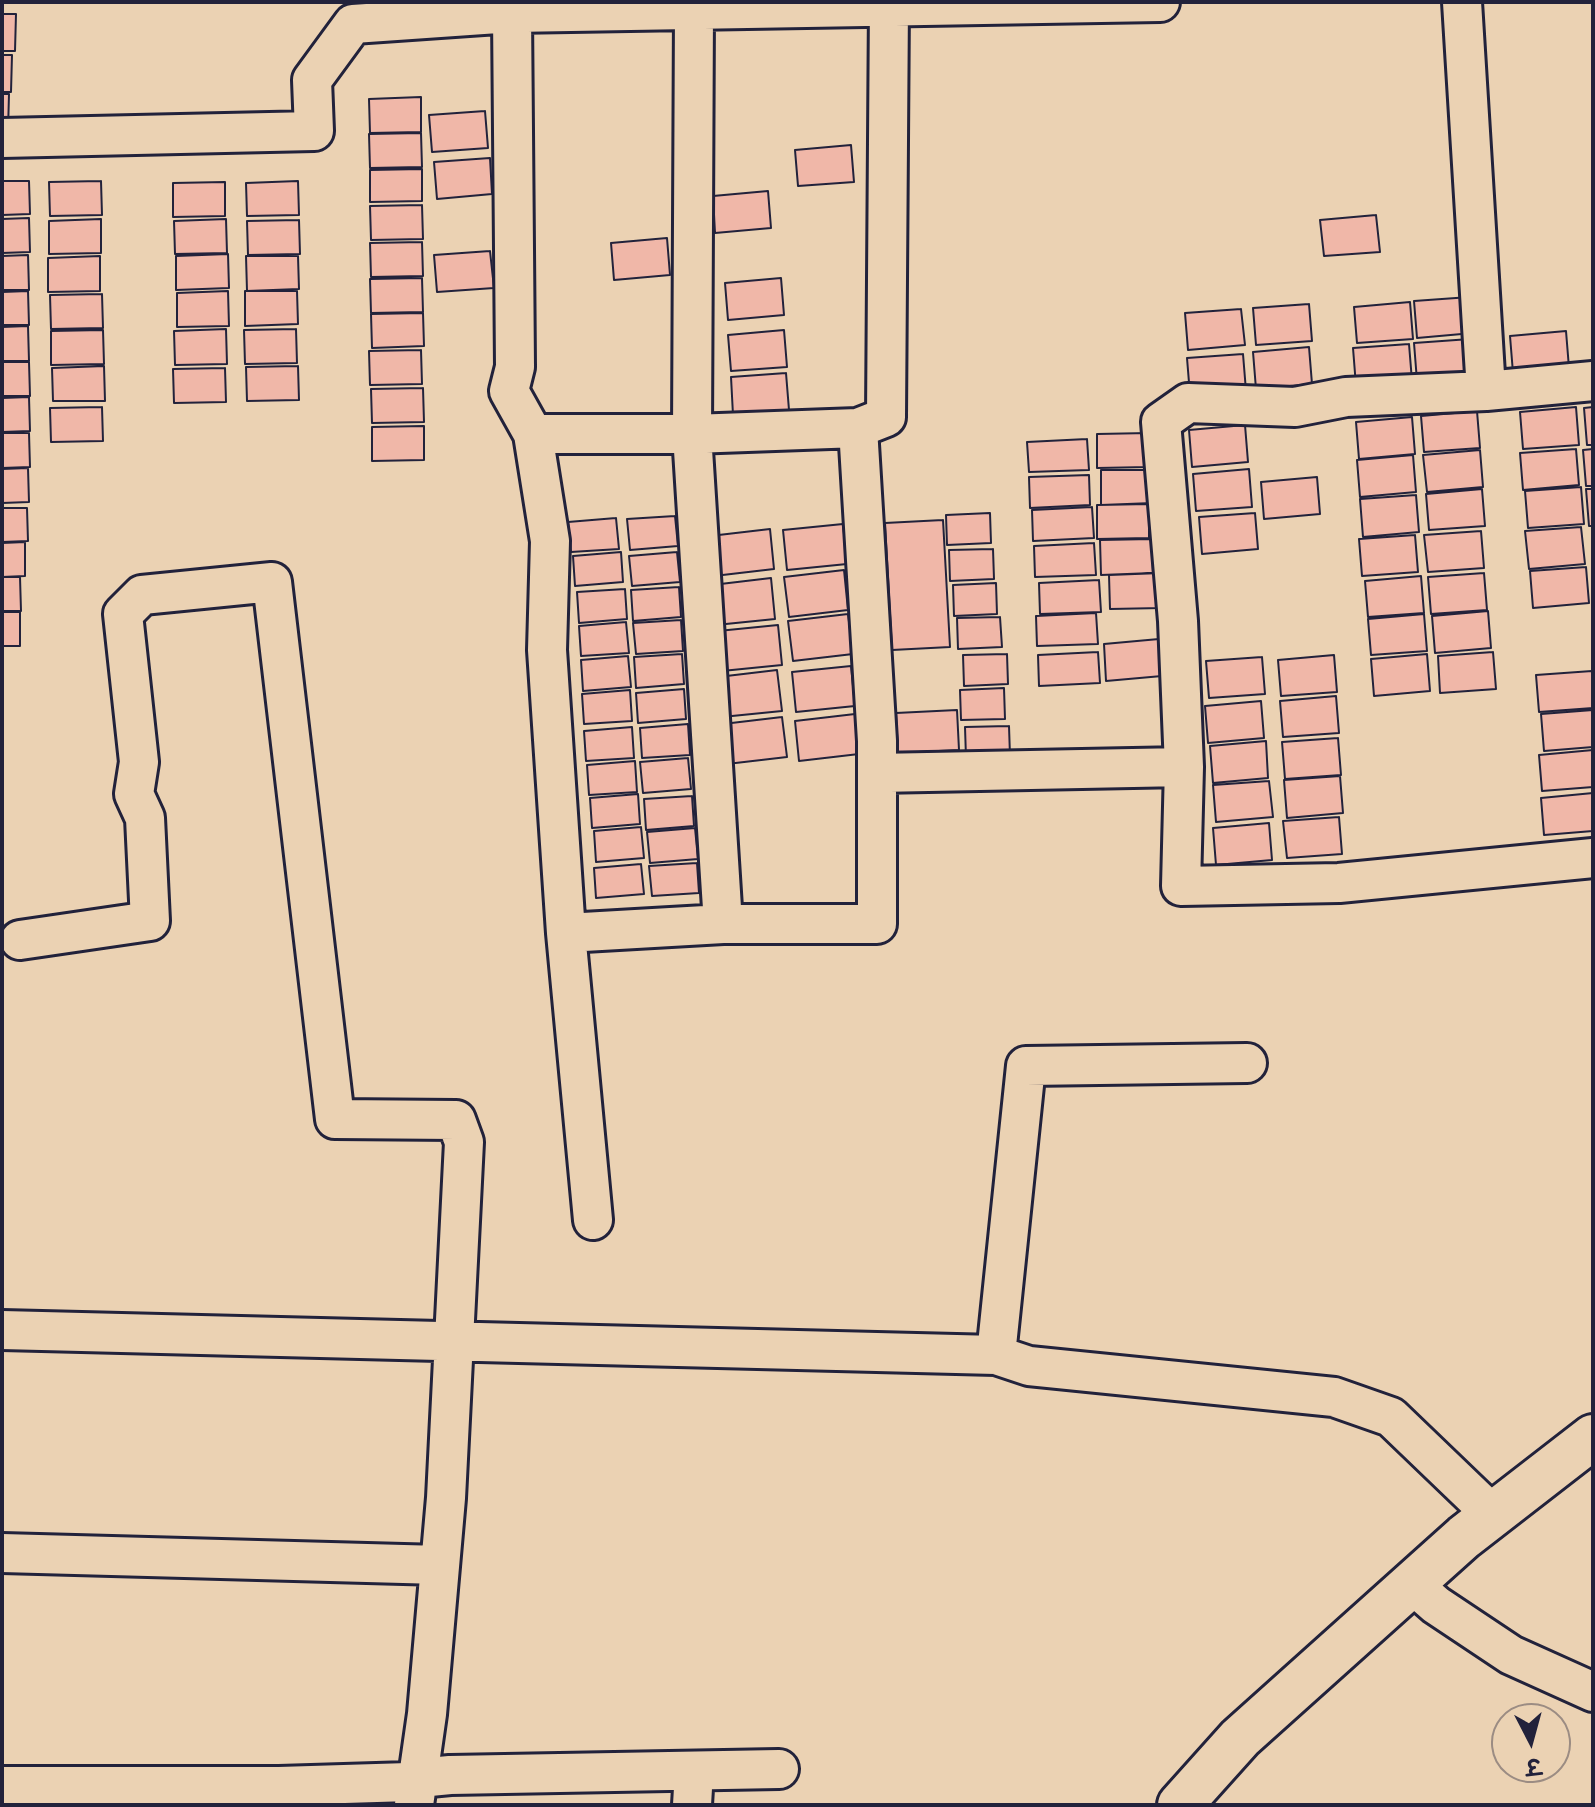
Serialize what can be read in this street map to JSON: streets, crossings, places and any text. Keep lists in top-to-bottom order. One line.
{"north":"bottom"}
